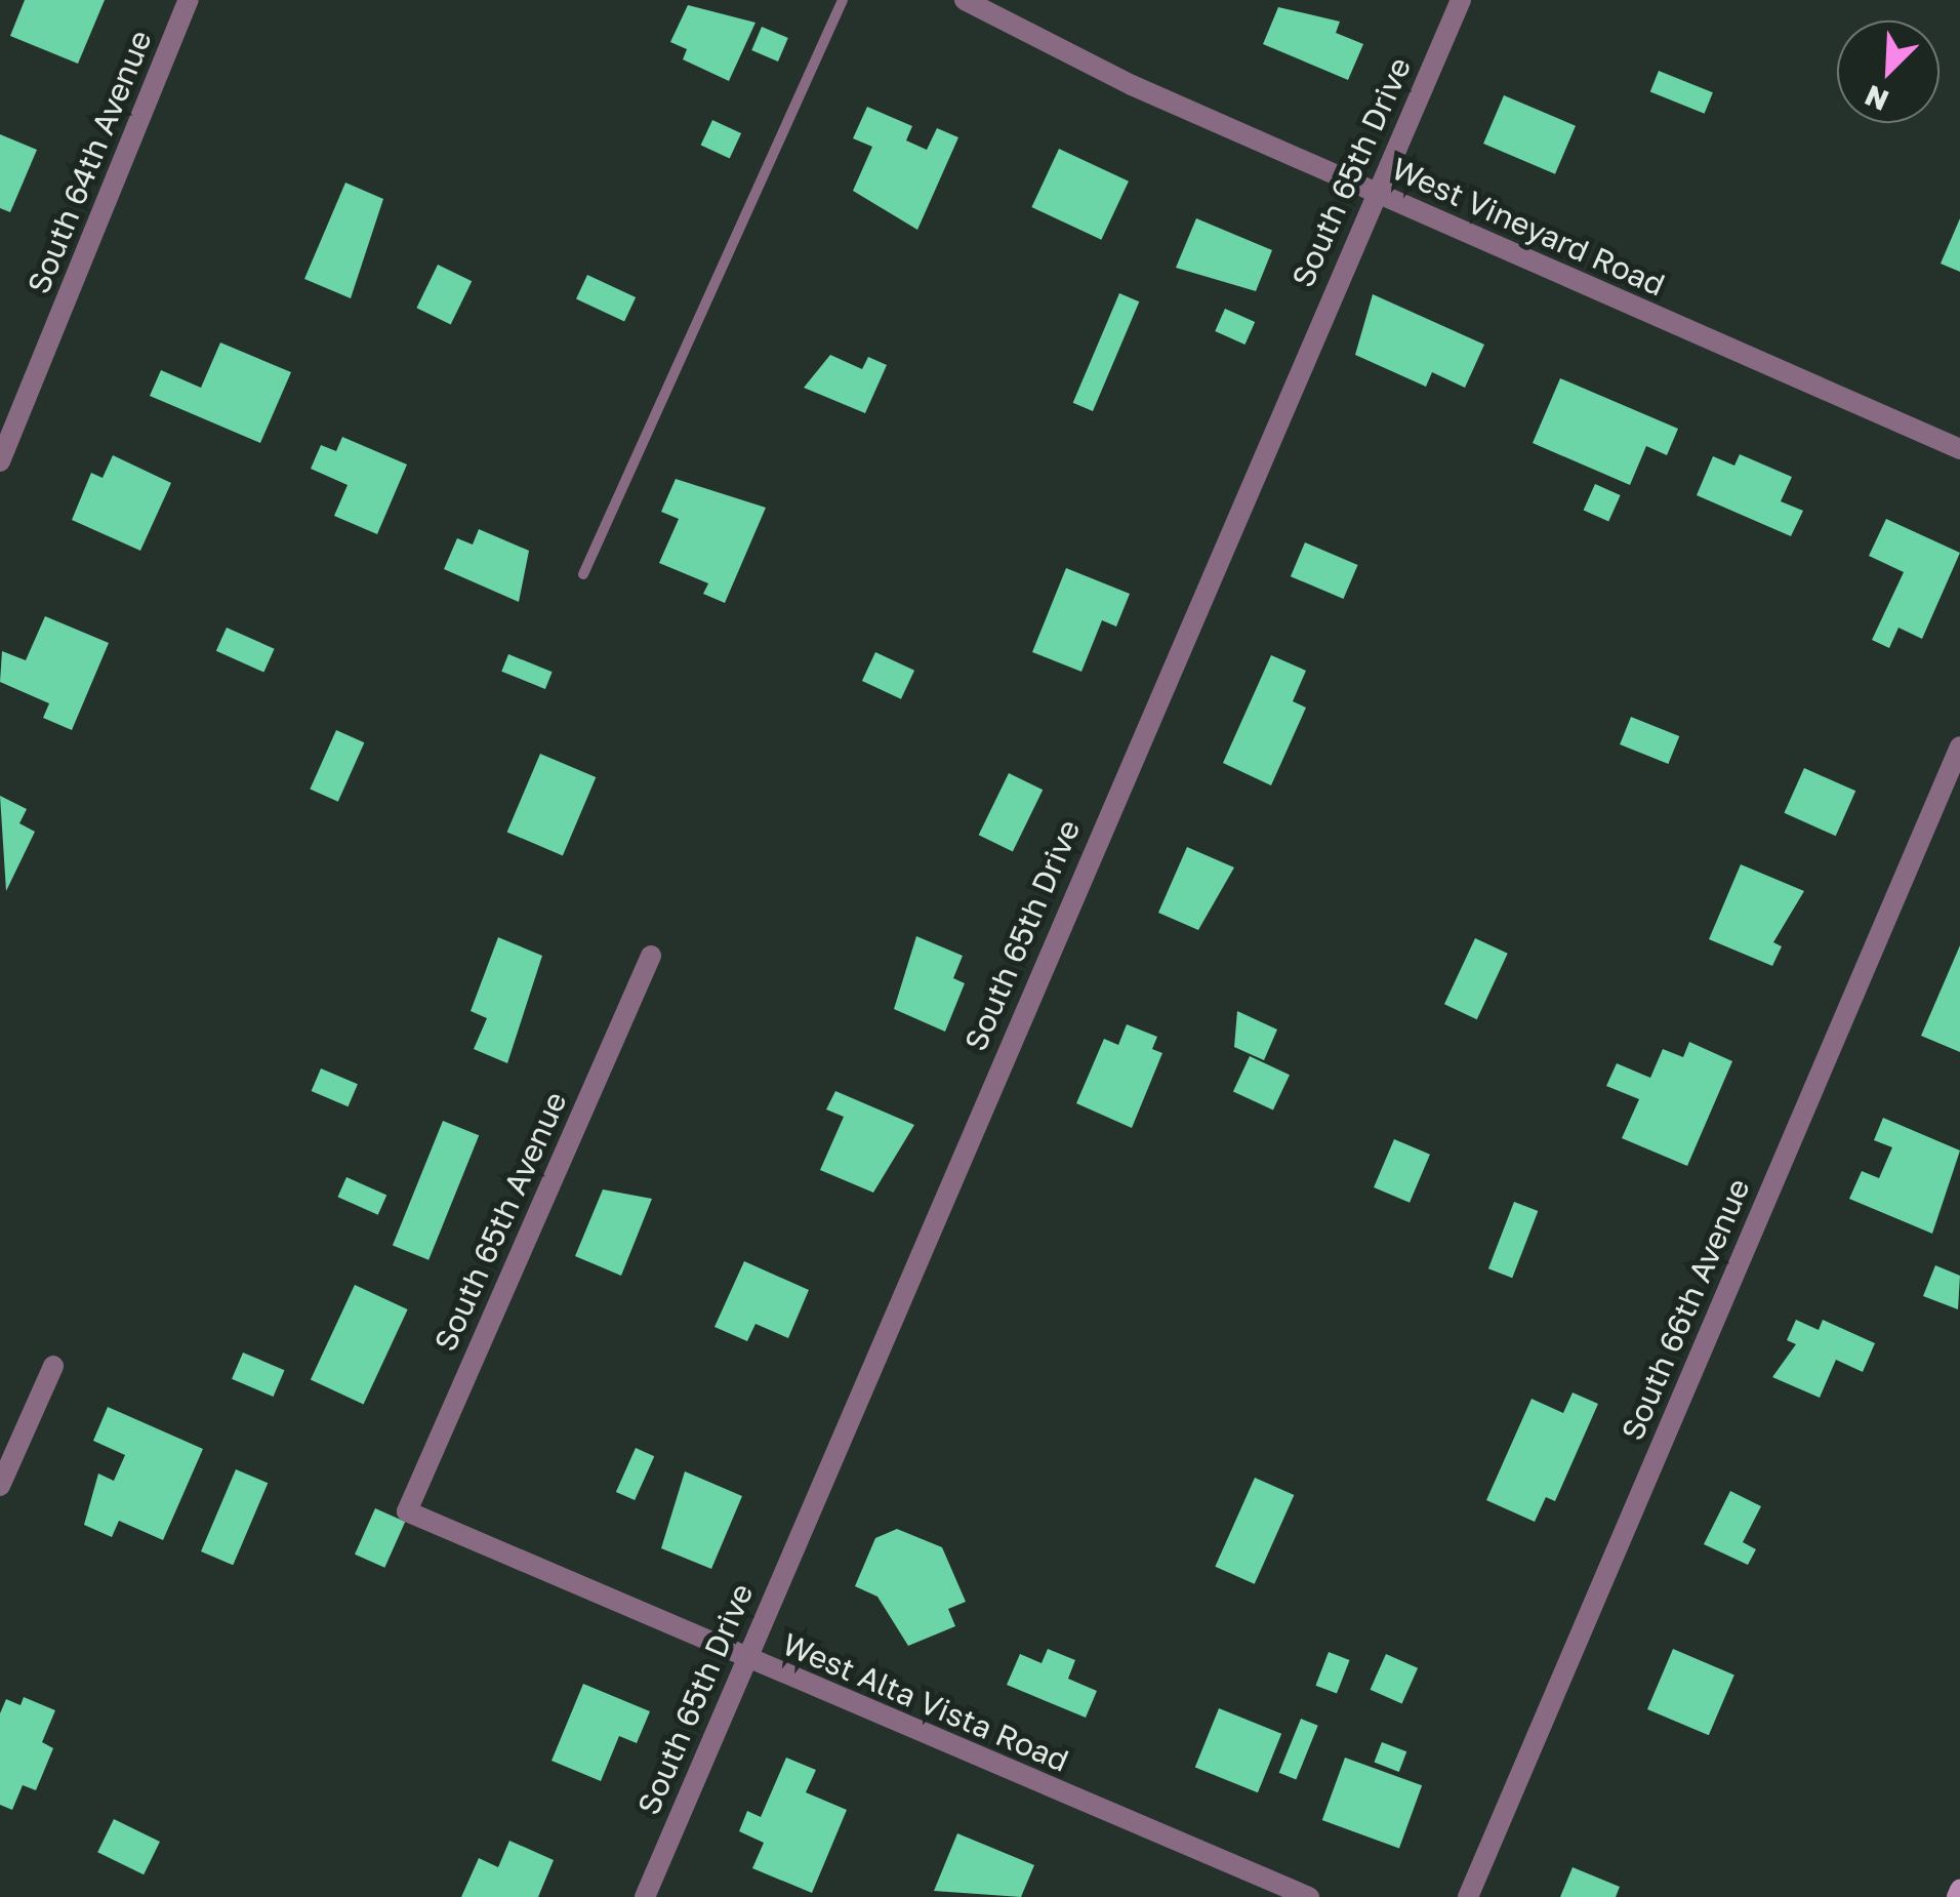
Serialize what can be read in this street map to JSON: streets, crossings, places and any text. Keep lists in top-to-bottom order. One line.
{"streets":{"street":["South 64th Avenue","South 65th Drive","West Vineyard Road","South 65th Avenue","South 66th Avenue","West Alta Vista Road"]},"crossings":[["South 65th Drive","West Vineyard Road"],["South 65th Drive","West Alta Vista Road"],["South 65th Avenue","West Alta Vista Road"]],"north":"bottom left"}
